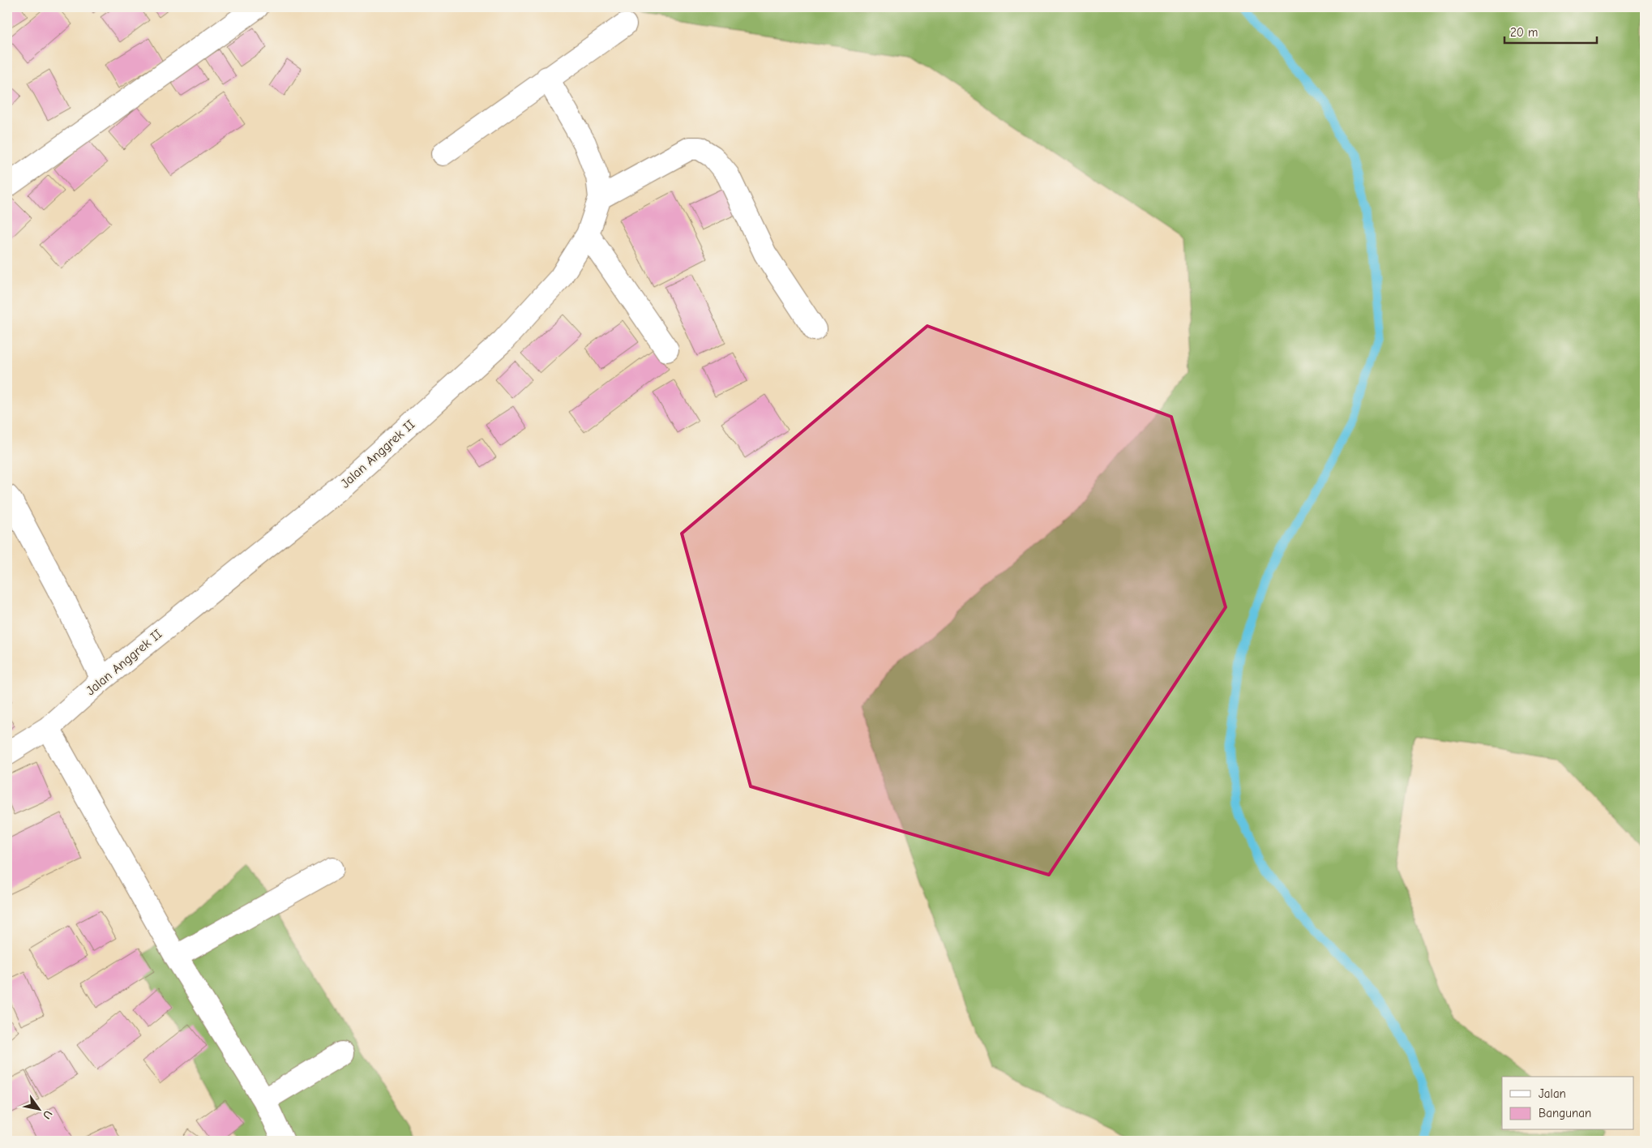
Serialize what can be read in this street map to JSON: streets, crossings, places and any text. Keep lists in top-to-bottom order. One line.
{"streets":{"street":["Jalan Anggrek II"]},"legend":["Jalan","Bangunan"],"scale_bar":"20 m","north":"bottom right"}
